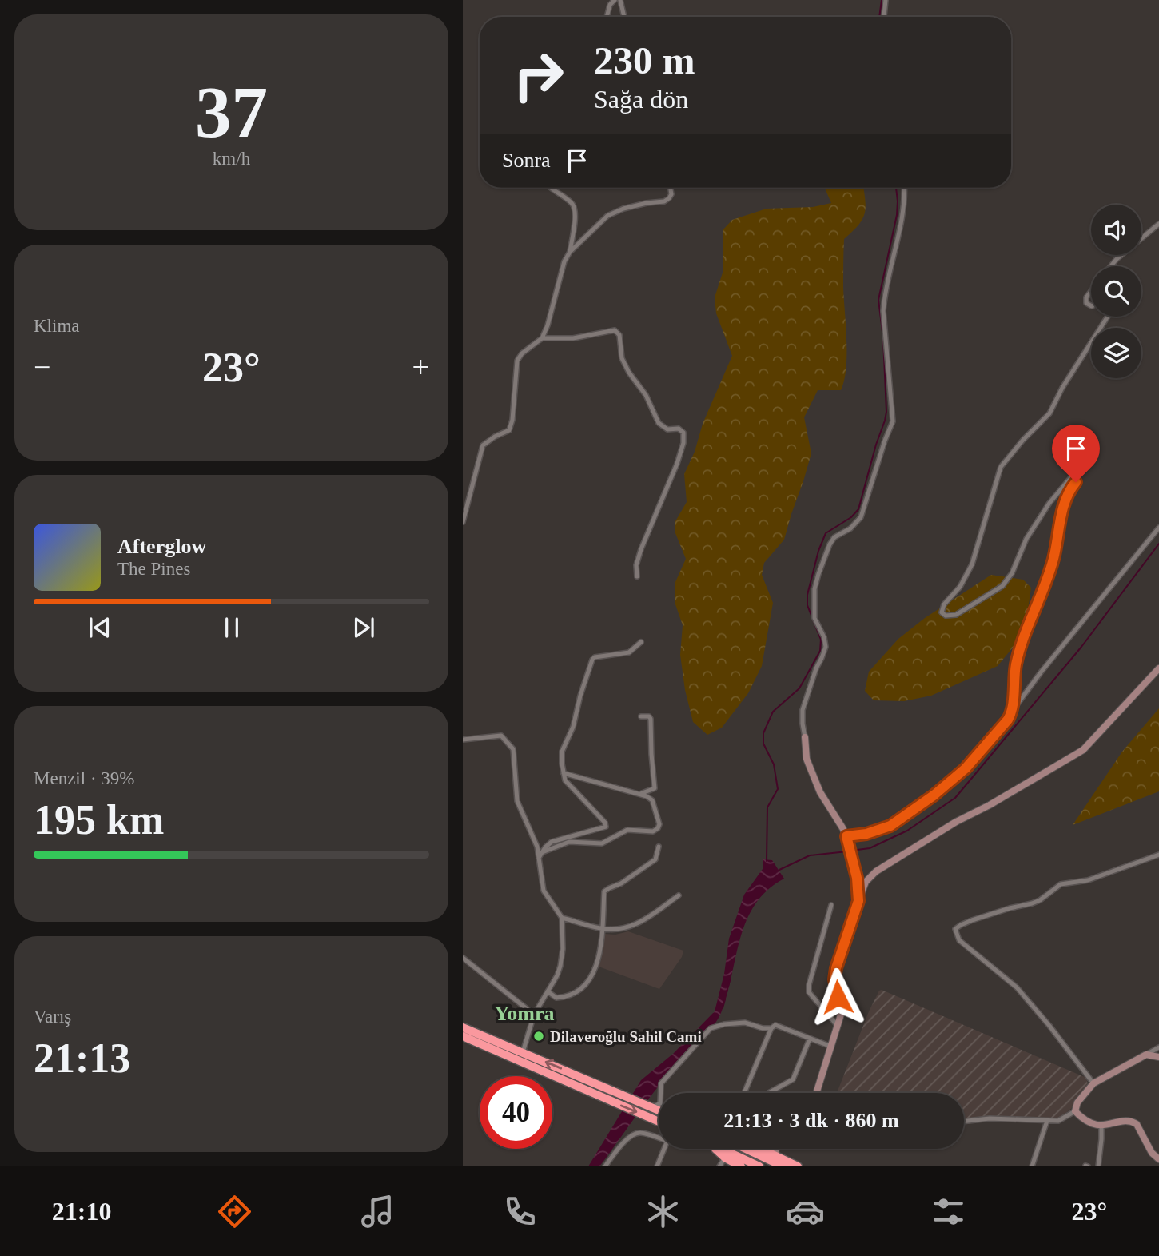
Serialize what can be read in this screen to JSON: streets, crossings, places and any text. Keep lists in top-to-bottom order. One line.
{"districts":["Yomra"],"places":["Dilaveroğlu Sahil Cami"],"page":{"tile":[["37","km/h"],"Klima",["Menzil · 39%","195 km"],["Varış","21:13"]],"turn":["230 m","Sağa dön"],"then":"Sonra","heat":["−","23°","+"],"song":["Afterglow","The Pines"],"limit":"40","trip":"21:13 · 3 dk · 860 m","tabs":["21:10","23°"]}}
